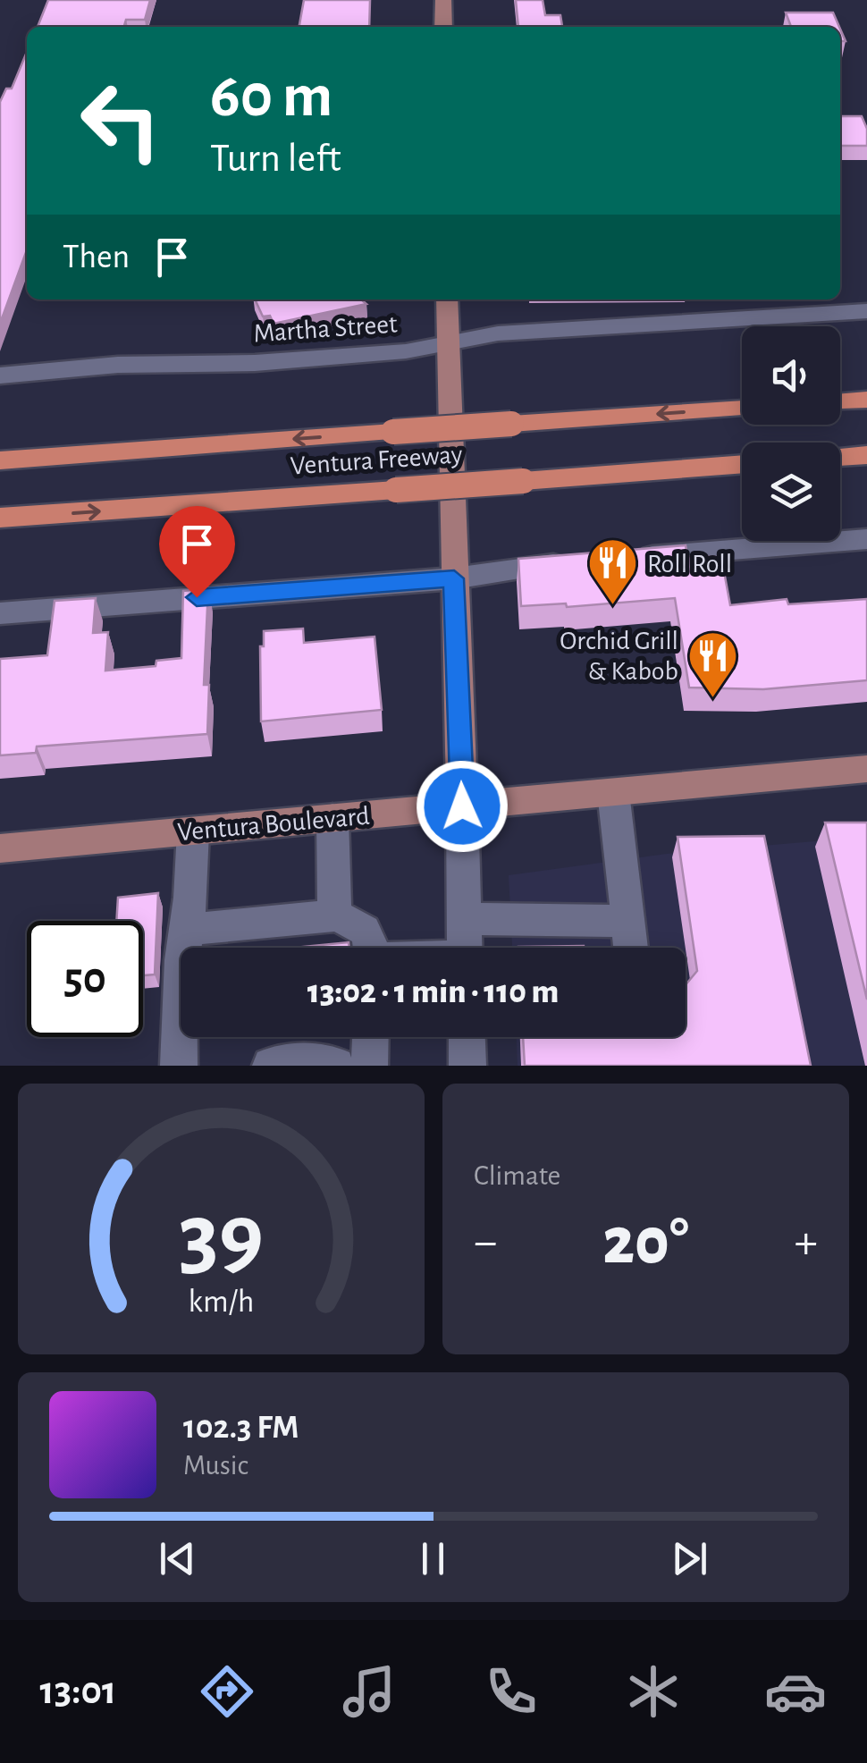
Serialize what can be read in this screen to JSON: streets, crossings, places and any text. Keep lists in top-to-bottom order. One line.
{"streets":{"highway":["Ventura Freeway"],"main road":["Ventura Boulevard"],"street":["Martha Street"]},"places":{"restaurant":["Roll Roll","Orchid Grill & Kabob"]},"page":{"turn":["60 m","Turn left"],"then":"Then","limit":"50","trip":"13:02 · 1 min · 110 m","tile":"Climate","heat":["−","20°","+"],"song":["102.3 FM","Music"],"tabs":"13:01","gauge":["39","km/h"]}}
